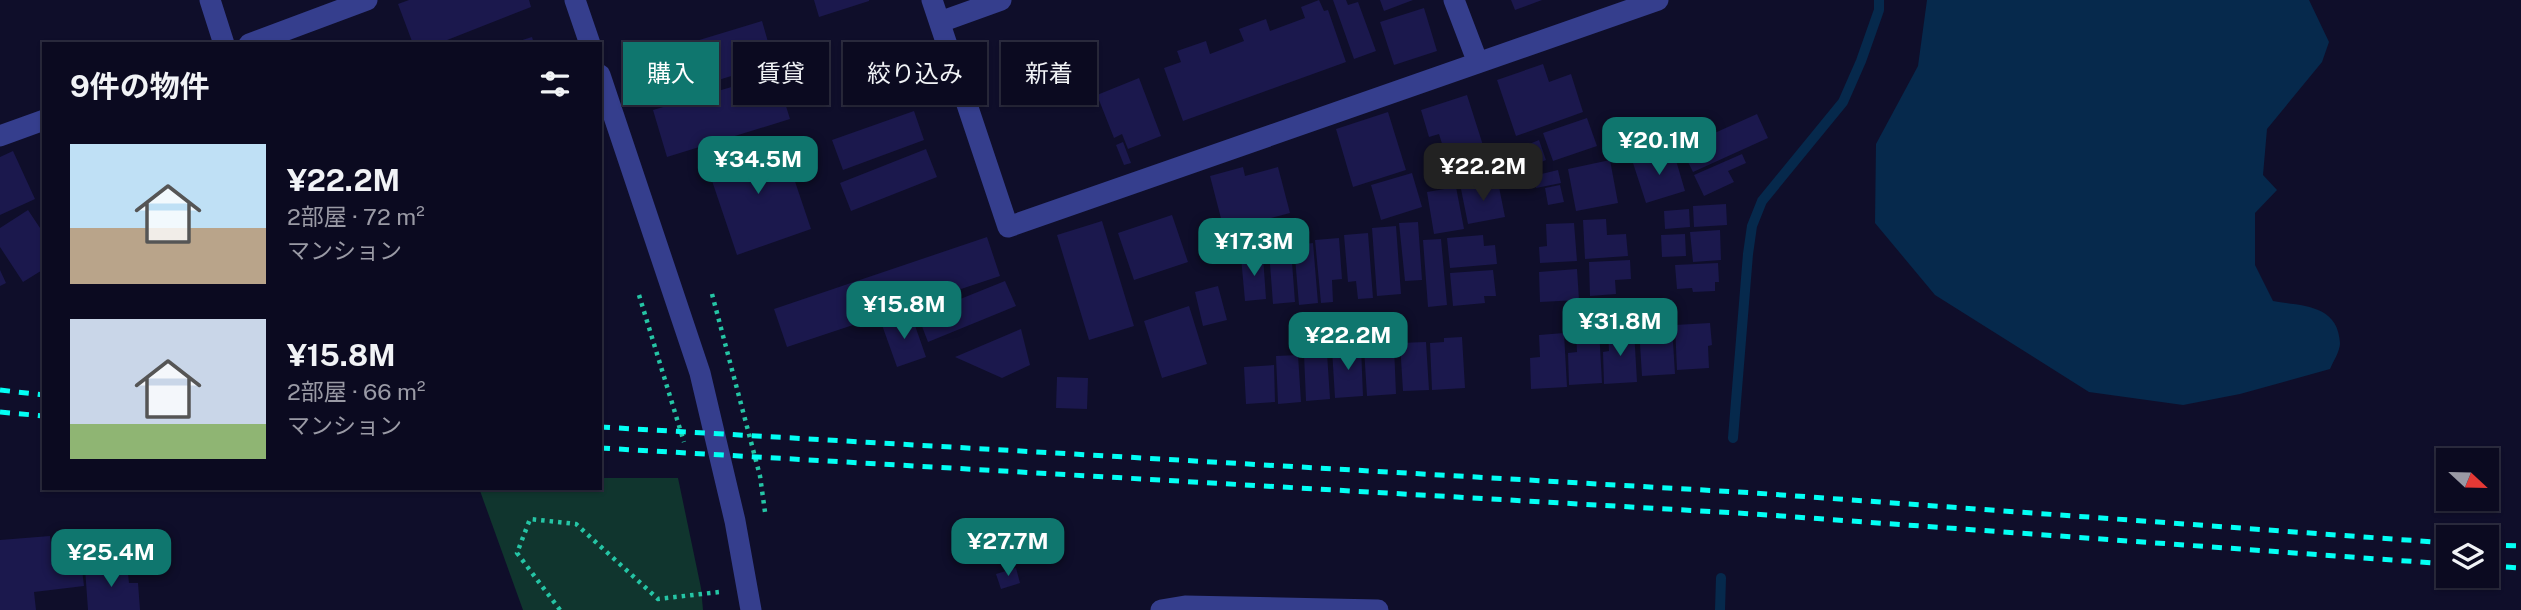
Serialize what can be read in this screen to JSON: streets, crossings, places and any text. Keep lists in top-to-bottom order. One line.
{"north":"right","page":{"chip":["購入","賃貸","絞り込み","新着"],"heading":"9件の物件","price":["¥20.1M","¥34.5M","¥22.2M","¥17.3M","¥15.8M","¥31.8M","¥22.2M","¥27.7M","¥25.4M"],"list":[{"name":"¥22.2M","note":"2部屋 · 72 m² · マンション"},{"name":"¥15.8M","note":"2部屋 · 66 m² · マンション"}]}}
